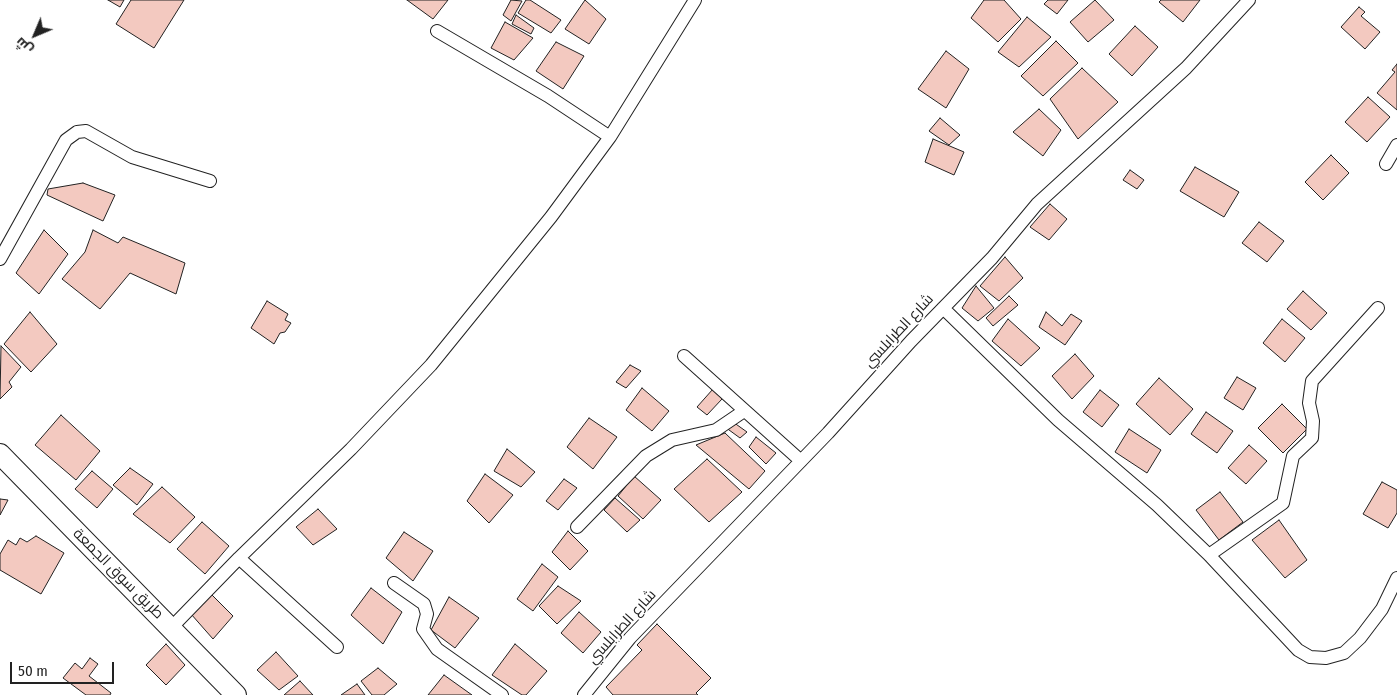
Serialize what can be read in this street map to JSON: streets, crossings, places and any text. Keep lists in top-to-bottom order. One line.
{"streets":{"main road":["طريق سوق الجمعة"],"street":["شارع الطرابلسي"]},"scale_bar":"50 m","north":"bottom left"}
